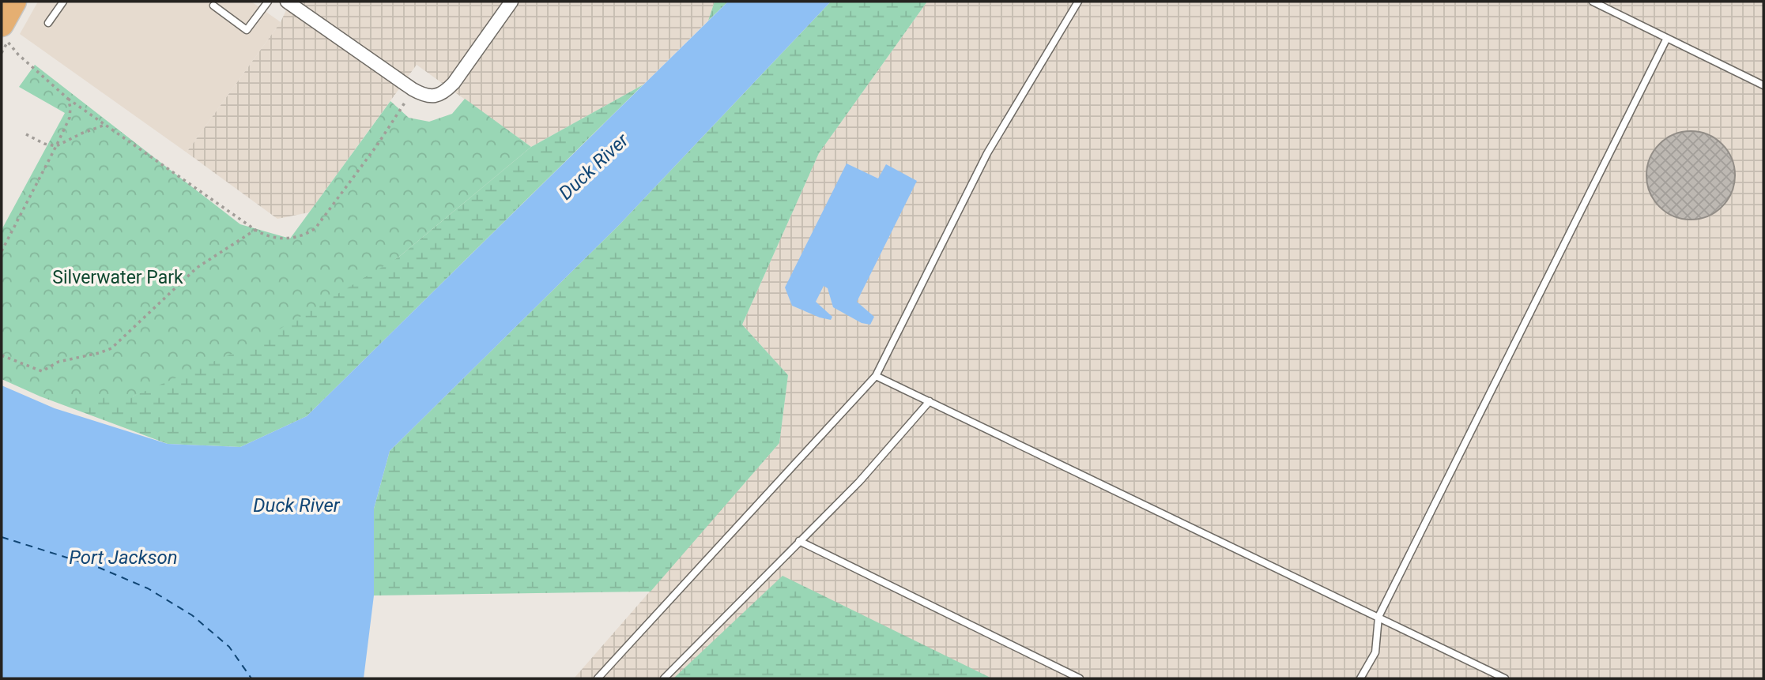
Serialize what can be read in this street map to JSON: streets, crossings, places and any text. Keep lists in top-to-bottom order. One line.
{"water":["Duck River","Port Jackson"],"parks":["Silverwater Park"]}
